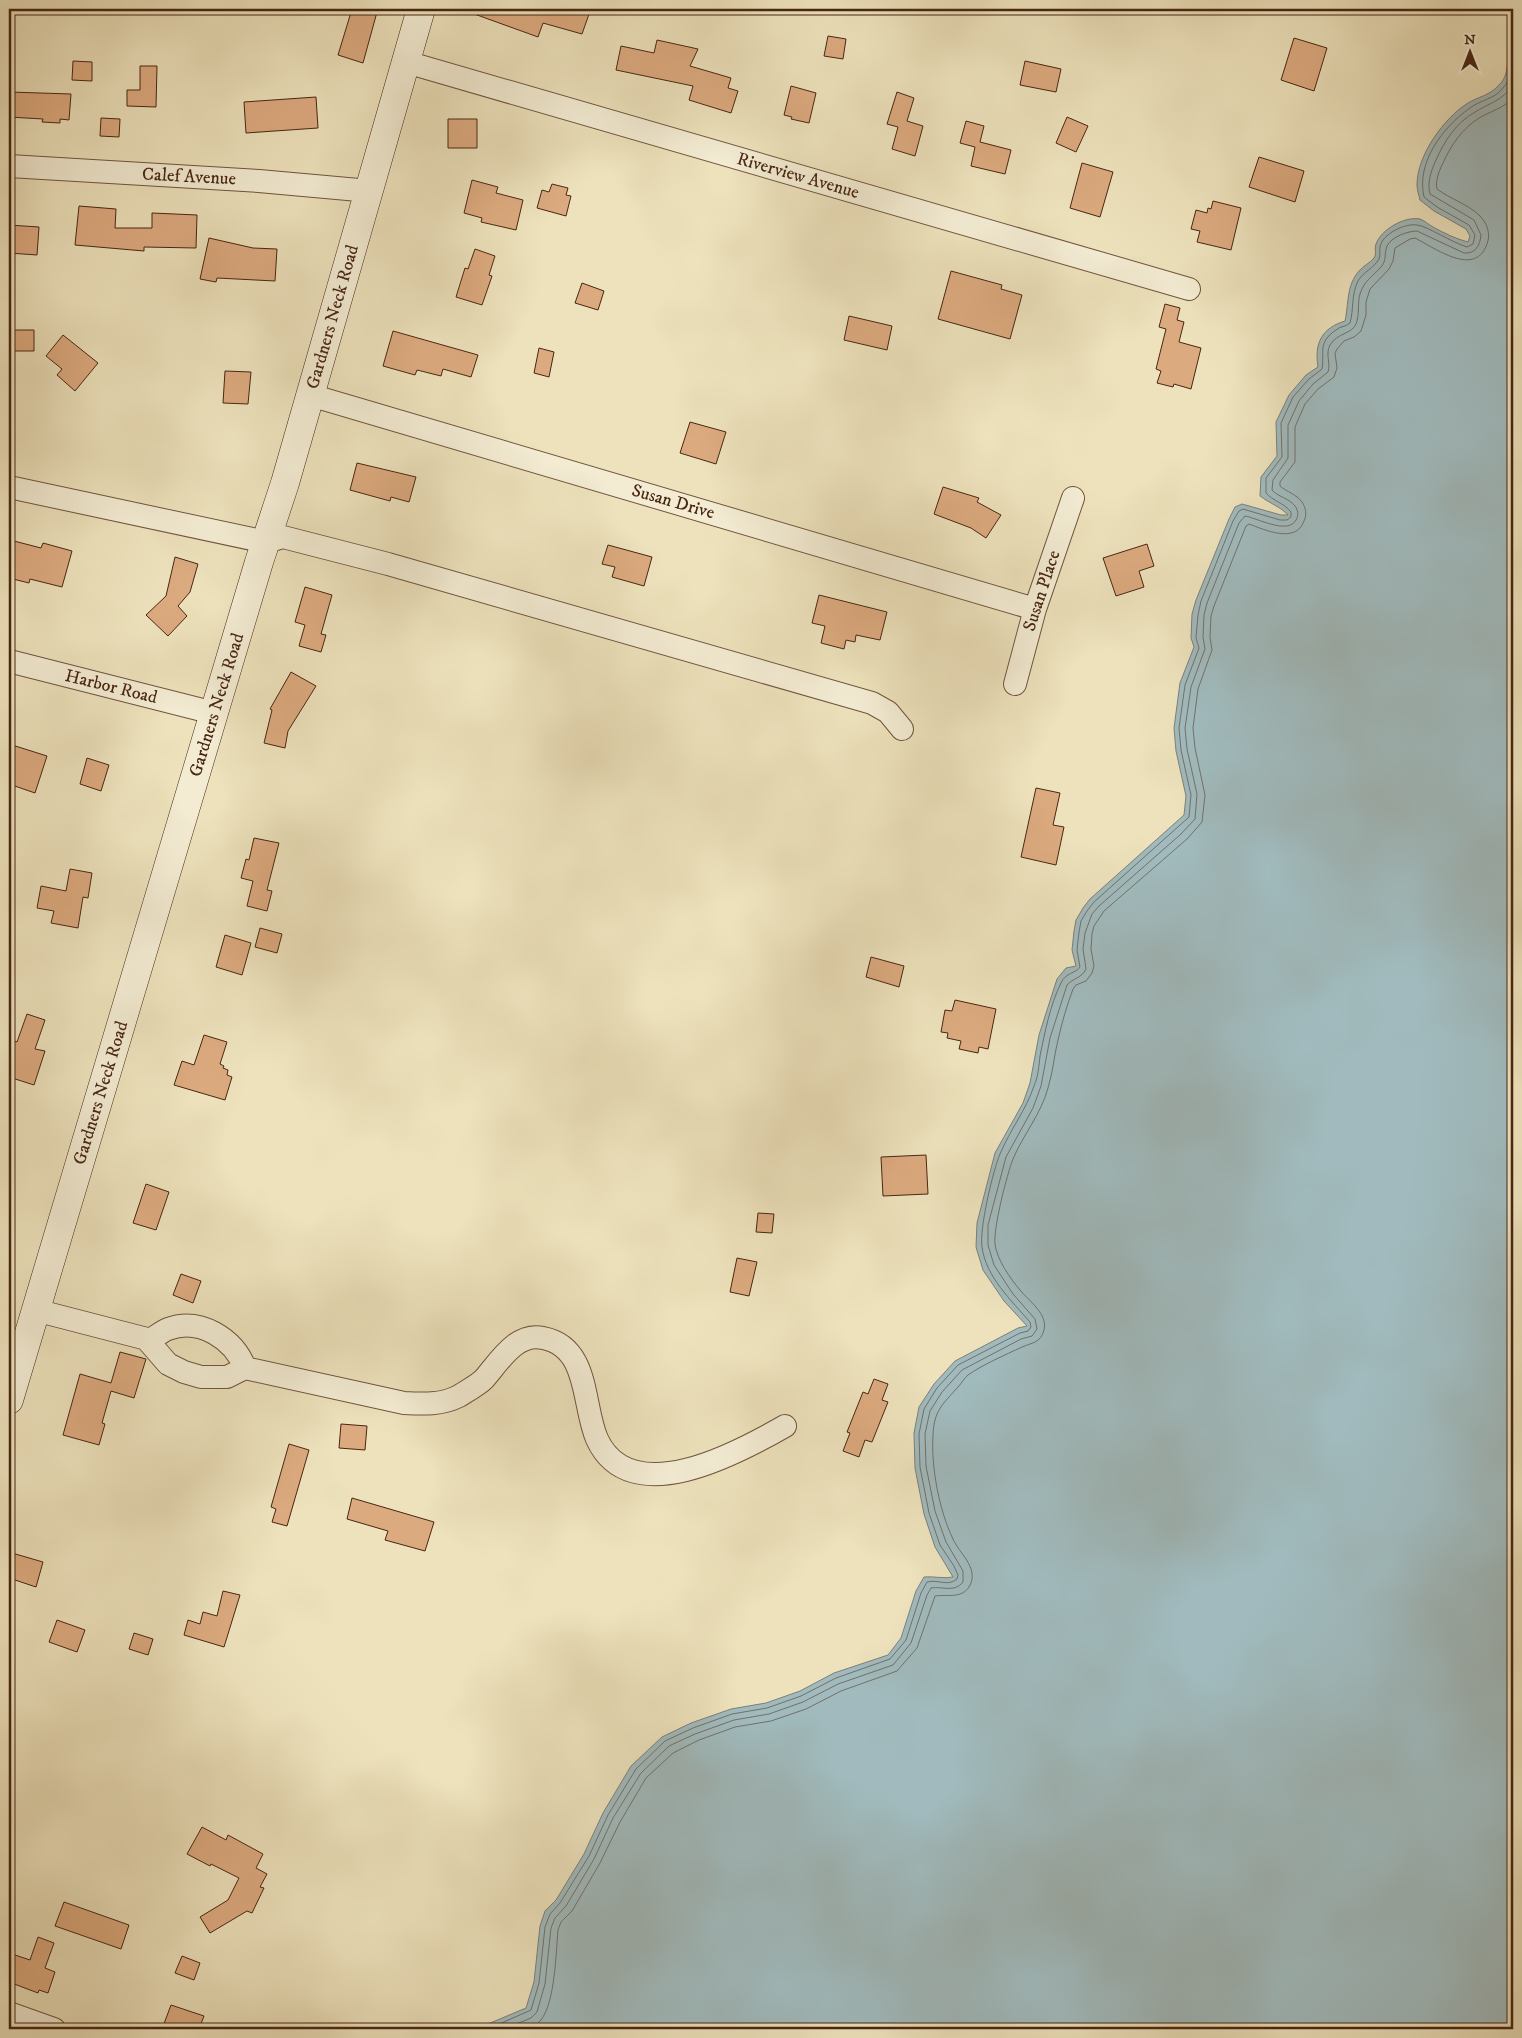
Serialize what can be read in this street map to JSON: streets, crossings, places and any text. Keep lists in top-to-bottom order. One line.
{"streets":{"street":["Riverview Avenue","Calef Avenue","Gardners Neck Road","Susan Drive","Susan Place","Harbor Road"]},"crossings":[["Riverview Avenue","Gardners Neck Road"],["Calef Avenue","Gardners Neck Road"],["Gardners Neck Road","Susan Drive"],["Gardners Neck Road","Harbor Road"],["Susan Drive","Susan Place"]],"north":"top"}
